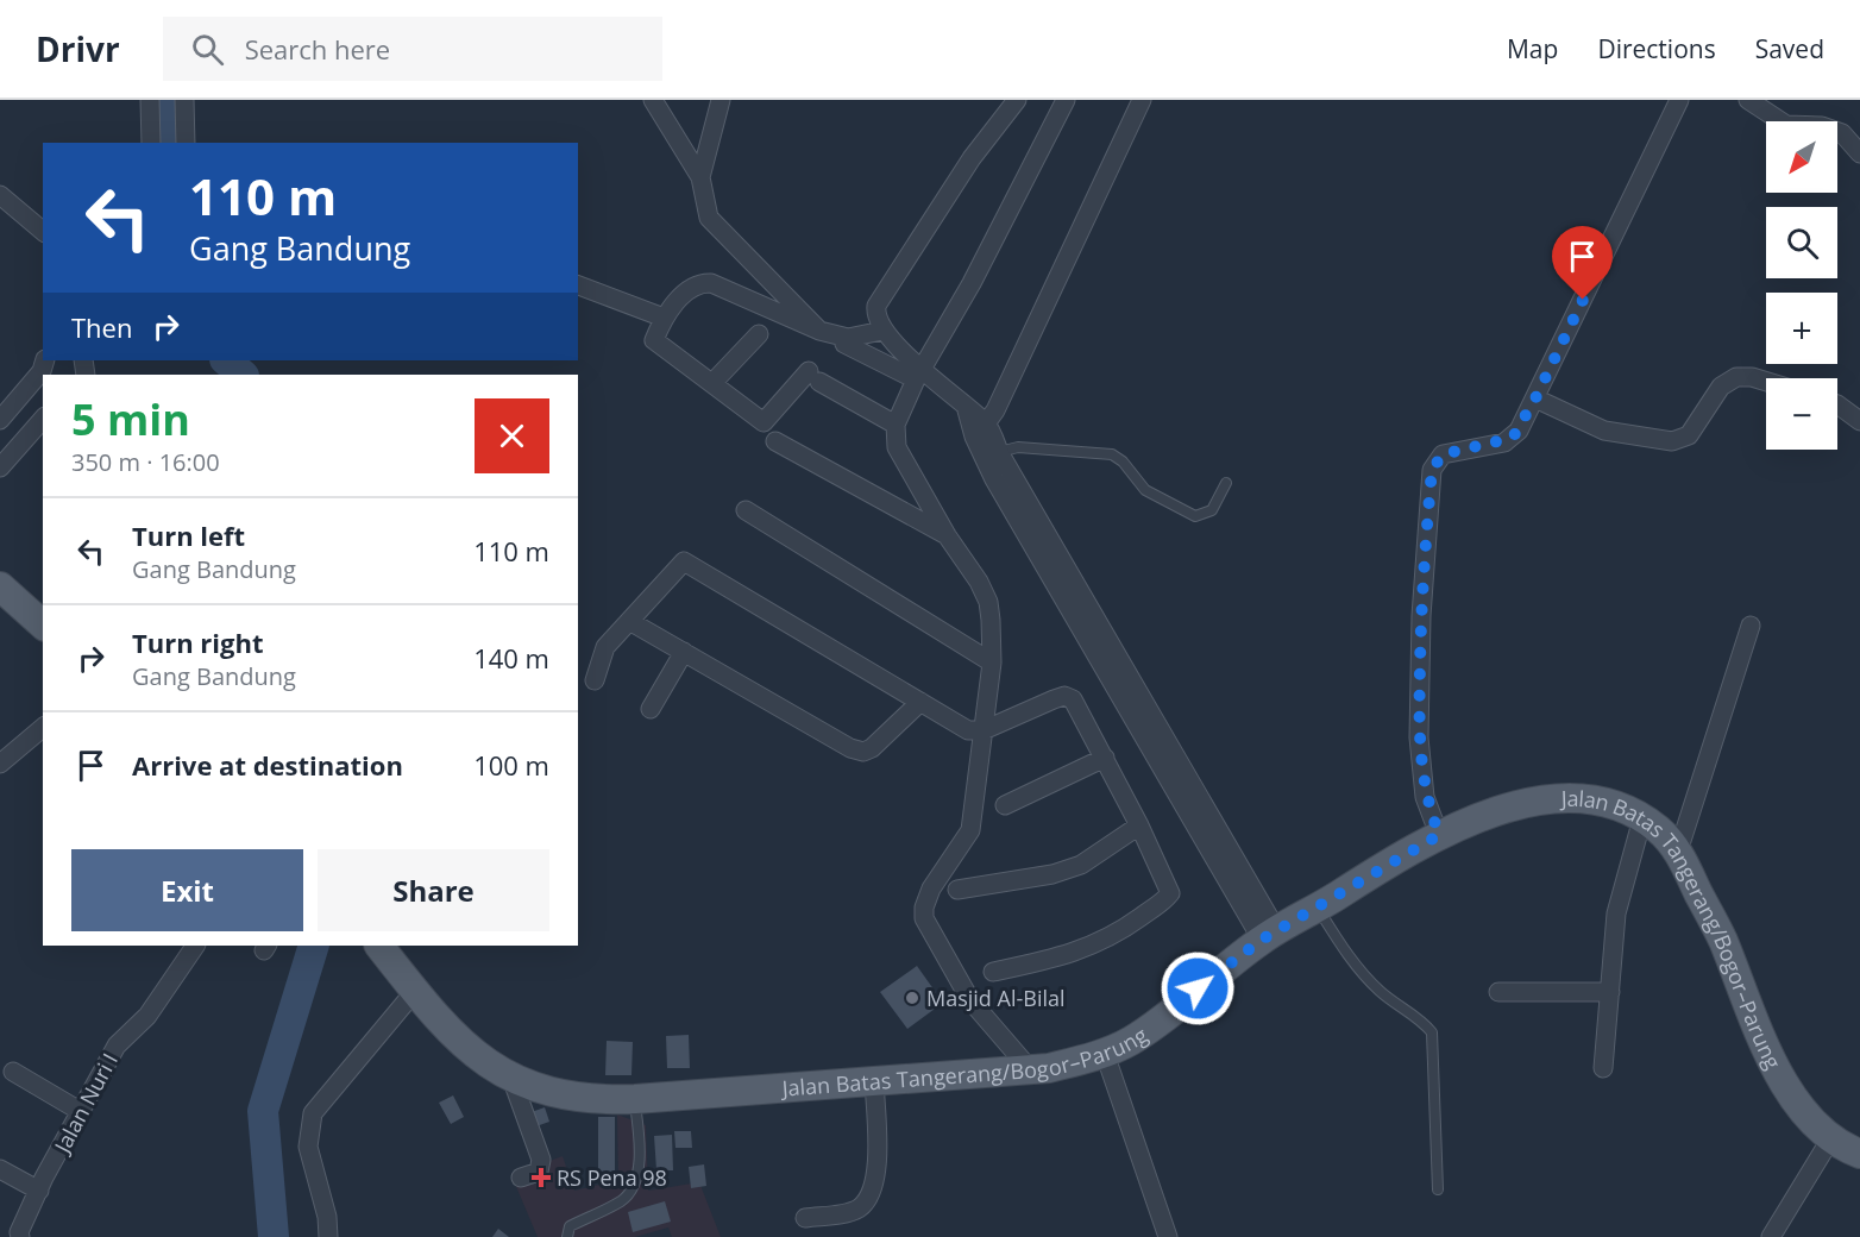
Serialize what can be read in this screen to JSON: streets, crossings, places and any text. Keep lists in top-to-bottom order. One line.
{"streets":{"main road":["Jalan Batas Tangerang/Bogor–Parung"],"street":["Jalan Nuri I"]},"places":{"other":["Masjid Al-Bilal"],"health":["RS Pena 98"]},"north":"bottom left","page":{"header":"Drivr","search":"Search here","nav":["Map","Directions","Saved"],"map_buttons":["+","−"],"turn":["110 m","Gang Bandung"],"then":"Then","heading":["5 min","350 m · 16:00"],"list":[{"name":"Turn left","note":"Gang Bandung","value":"110 m"},{"name":"Turn right","note":"Gang Bandung","value":"140 m"},{"name":"Arrive at destination","value":"100 m"}],"buttons":["Exit","Share"]}}
